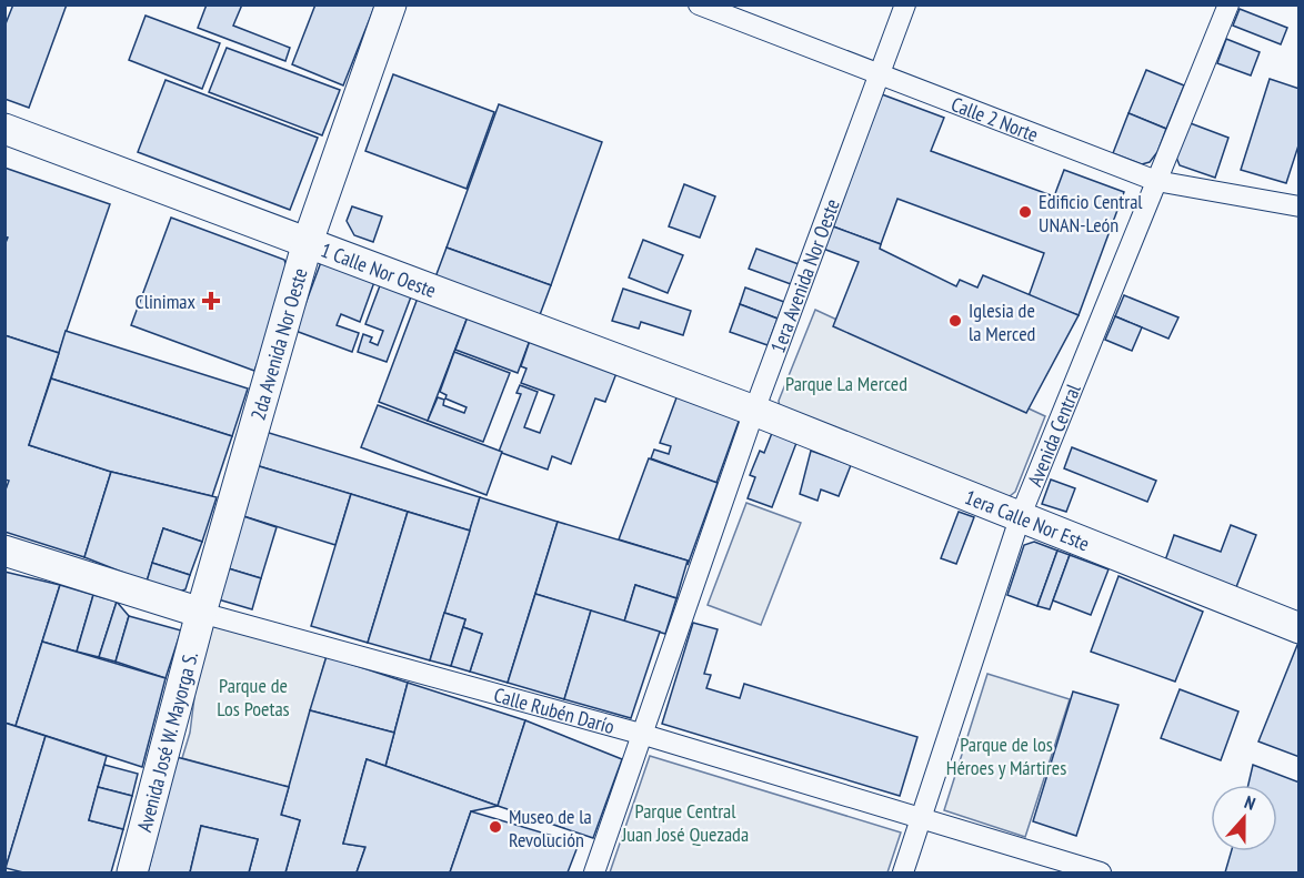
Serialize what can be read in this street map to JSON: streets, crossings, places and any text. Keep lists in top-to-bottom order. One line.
{"streets":{"street":["Calle 2 Norte","1 Calle Nor Oeste","1era Avenida Nor Oeste","2da Avenida Nor Oeste","Avenida Central","1era Calle Nor Este","Calle Rubén Darío","Avenida José W. Mayorga S."]},"crossings":[["Calle 2 Norte","1era Avenida Nor Oeste"],["Calle 2 Norte","Avenida Central"],["1 Calle Nor Oeste","1era Avenida Nor Oeste"],["1 Calle Nor Oeste","2da Avenida Nor Oeste"],["1 Calle Nor Oeste","1era Calle Nor Este"],["1era Avenida Nor Oeste","1era Calle Nor Este"],["1era Avenida Nor Oeste","Calle Rubén Darío"],["2da Avenida Nor Oeste","Calle Rubén Darío"],["2da Avenida Nor Oeste","Avenida José W. Mayorga S."],["Avenida Central","1era Calle Nor Este"],["Avenida Central","Calle Rubén Darío"],["Calle Rubén Darío","Avenida José W. Mayorga S."]],"parks":["Parque La Merced","Parque de Los Poetas","Parque de los Héroes y Mártires","Parque Central Juan José Quezada"],"places":{"other":["Edificio Central UNAN-León","Iglesia de la Merced","Museo de la Revolución"],"health":["Clinimax"]},"north":"top"}
